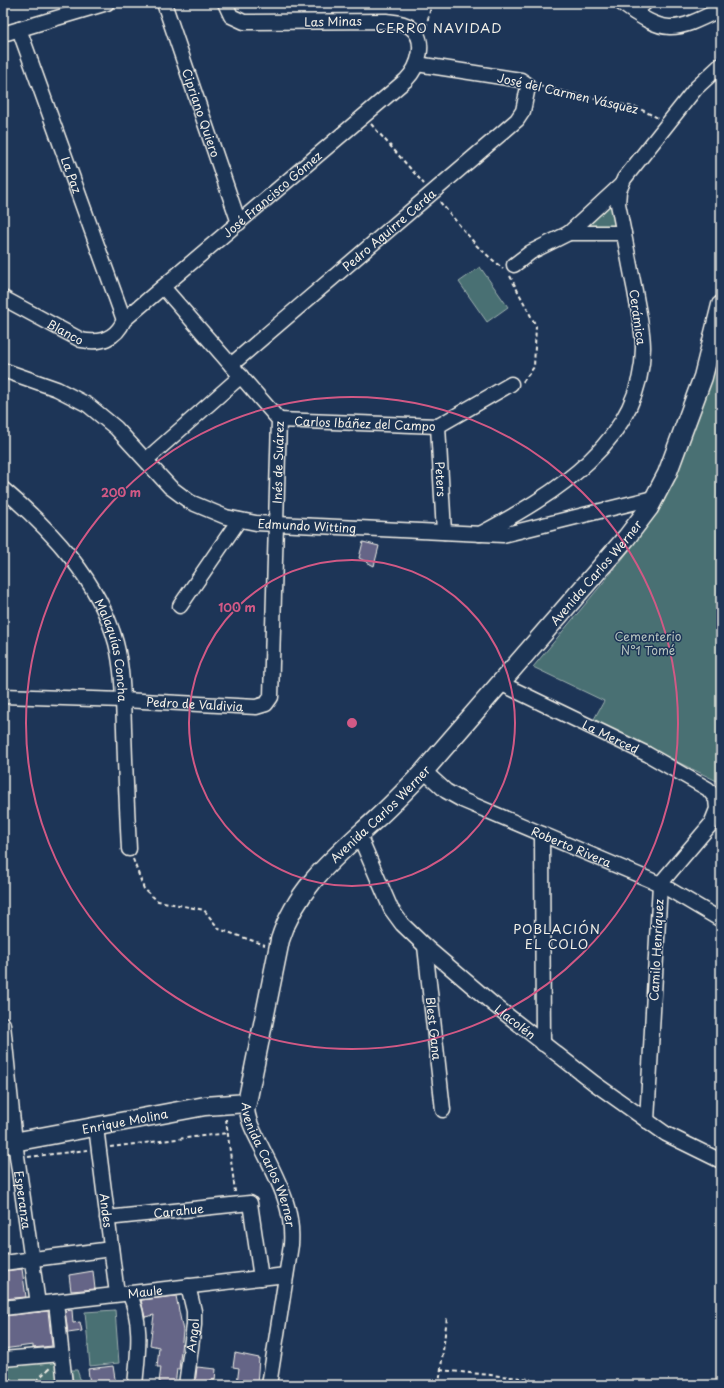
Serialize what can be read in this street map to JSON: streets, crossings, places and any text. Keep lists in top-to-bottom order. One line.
{"streets":{"main road":["Avenida Carlos Werner","Enrique Molina"],"street":["Las Minas","José del Carmen Vásquez","Cipriano Quiero","La Paz","José Francisco Gómez","Pedro Aguirre Cerda","Cerámica","Blanco","Carlos Ibáñez del Campo","Inés de Suárez","Peters","Edmundo Witting","Malaquías Concha","Pedro de Valdivia","La Merced","Roberto Rivera","Camilo Henríquez","Llacolén","Blest Gana","Esperanza","Carahue","Andes","Maule","Angol"]},"crossings":[["José del Carmen Vásquez","José Francisco Gómez"],["José del Carmen Vásquez","Pedro Aguirre Cerda"],["José del Carmen Vásquez","Cerámica"],["Cipriano Quiero","José Francisco Gómez"],["La Paz","José Francisco Gómez"],["La Paz","Blanco"],["José Francisco Gómez","Blanco"],["José Francisco Gómez","Inés de Suárez"],["Pedro Aguirre Cerda","Inés de Suárez"],["Cerámica","Edmundo Witting"],["Carlos Ibáñez del Campo","Inés de Suárez"],["Carlos Ibáñez del Campo","Peters"],["Inés de Suárez","Edmundo Witting"],["Inés de Suárez","Pedro de Valdivia"],["Peters","Edmundo Witting"],["Edmundo Witting","Avenida Carlos Werner"],["Avenida Carlos Werner","La Merced"],["Avenida Carlos Werner","Roberto Rivera"],["Avenida Carlos Werner","Llacolén"],["Avenida Carlos Werner","Enrique Molina"],["Avenida Carlos Werner","Maule"],["Malaquías Concha","Pedro de Valdivia"],["La Merced","Camilo Henríquez"],["Roberto Rivera","Camilo Henríquez"],["Camilo Henríquez","Llacolén"],["Llacolén","Blest Gana"],["Enrique Molina","Esperanza"],["Enrique Molina","Andes"],["Esperanza","Maule"],["Carahue","Andes"],["Andes","Maule"],["Maule","Angol"]],"districts":["CERRO NAVIDAD","POBLACIÓN EL COLO"],"parks":["Cementerio N°1 Tomé"],"rings":["200 m","100 m"]}
